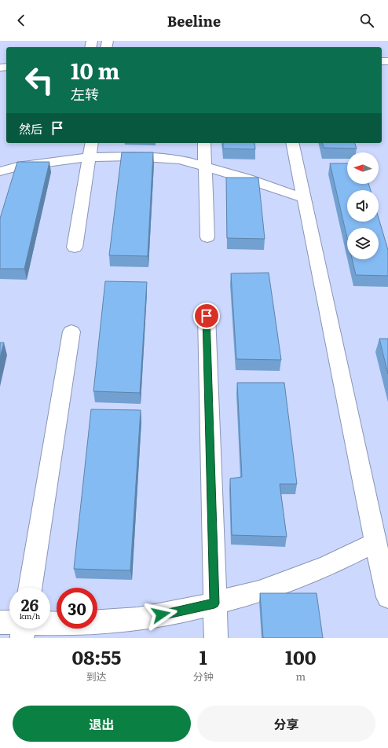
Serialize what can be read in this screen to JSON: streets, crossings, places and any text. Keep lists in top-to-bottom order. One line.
{"north":"left","page":{"header":"Beeline","turn":["10 m","左转"],"then":"然后","speed":"26 km/h","limit":"30","eta":["08:55","到达","1","分钟","100","m"],"buttons":["退出","分享"]}}
